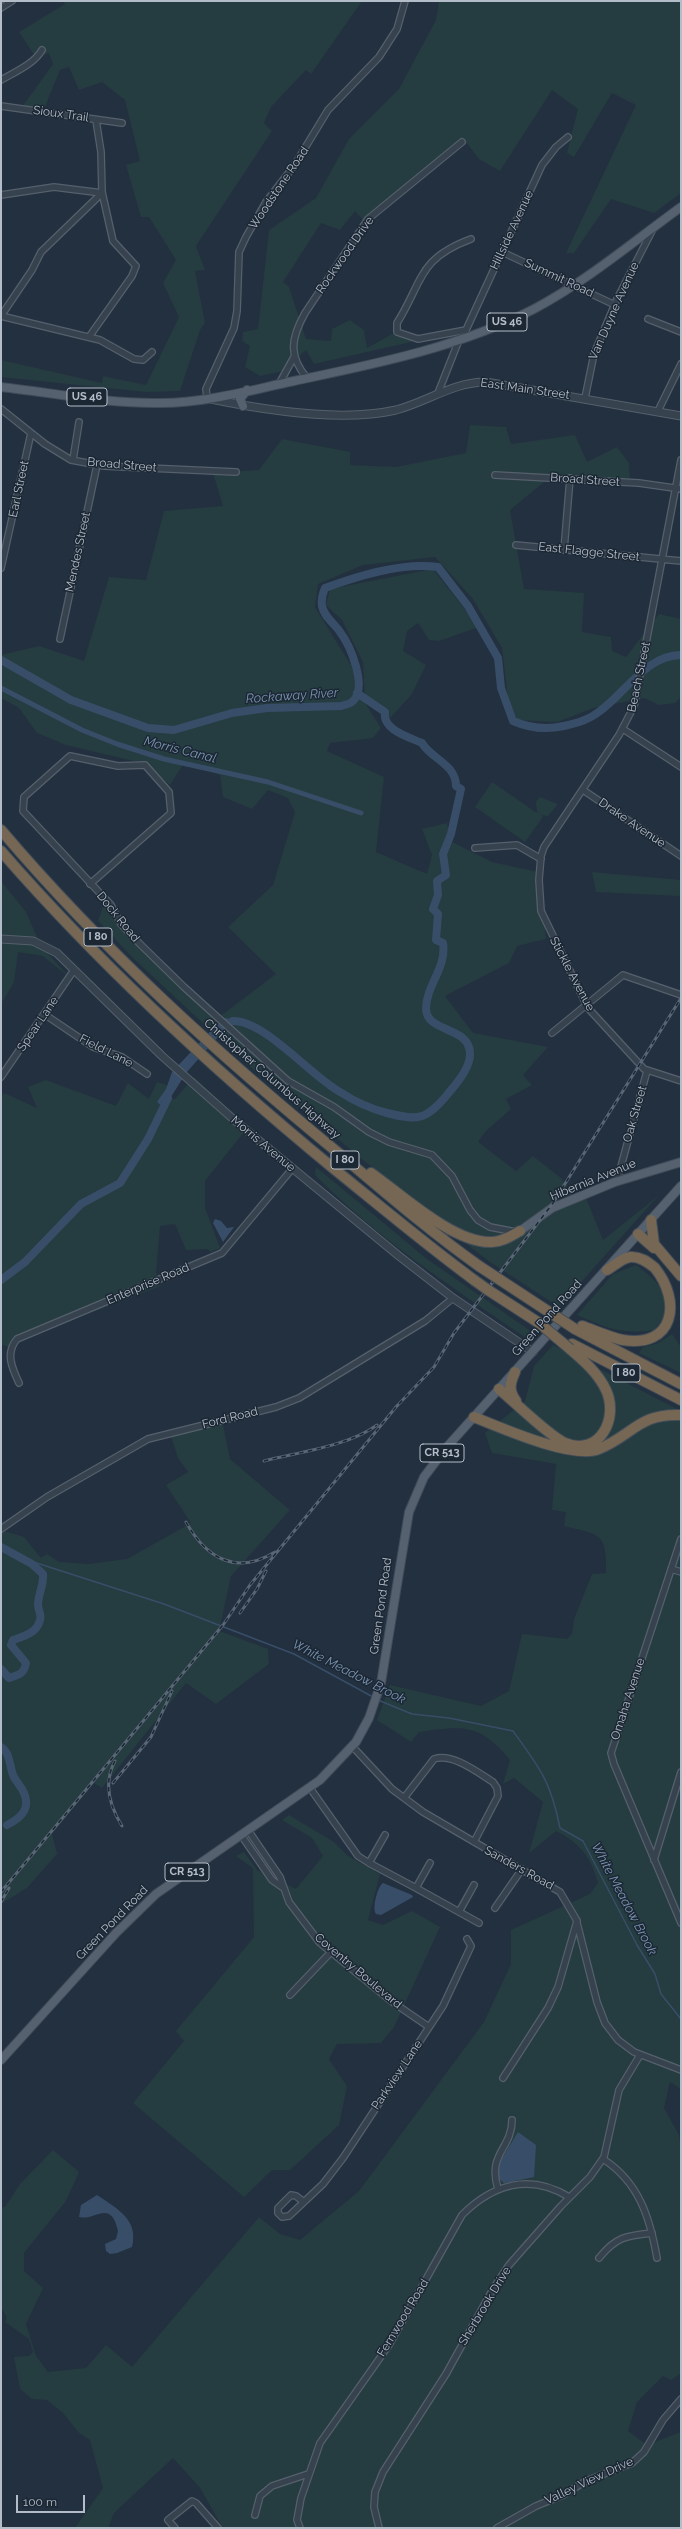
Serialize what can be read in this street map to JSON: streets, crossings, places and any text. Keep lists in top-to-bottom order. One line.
{"streets":{"highway":["I 80","Christopher Columbus Highway"],"main road":["US 46","Hibernia Avenue","Green Pond Road","CR 513"],"street":["Sioux Trail","Woodstone Road","Hillside Avenue","Rockwood Drive","Summit Road","Van Duyne Avenue","East Main Street","Broad Street","Earl Street","Mendes Street","East Flagge Street","Beach Street","Drake Avenue","Dock Road","Stickle Avenue","Spear Lane","Field Lane","Oak Street","Morris Avenue","Enterprise Road","Ford Road","Omaha Avenue","Sanders Road","Coventry Boulevard","Parkview Lane","Sherbrook Drive","Fernwood Road","Valley View Drive"]},"crossings":[["Woodstone Road","US 46"],["Woodstone Road","East Main Street"],["Hillside Avenue","Summit Road"],["Hillside Avenue","US 46"],["Rockwood Drive","US 46"],["Summit Road","Van Duyne Avenue"],["Summit Road","US 46"],["Van Duyne Avenue","US 46"],["Van Duyne Avenue","East Main Street"],["US 46","East Main Street"],["Broad Street","Earl Street"],["Broad Street","Mendes Street"],["Broad Street","Beach Street"],["East Flagge Street","Beach Street"],["Beach Street","Drake Avenue"],["Beach Street","Stickle Avenue"],["Dock Road","Hibernia Avenue"],["I 80","Christopher Columbus Highway"],["Stickle Avenue","Oak Street"],["Spear Lane","Field Lane"],["Spear Lane","Morris Avenue"],["Oak Street","Hibernia Avenue"],["Morris Avenue","Enterprise Road"],["Morris Avenue","Green Pond Road"],["Morris Avenue","Ford Road"],["Green Pond Road","Sanders Road"],["Green Pond Road","Coventry Boulevard"],["Sanders Road","Sherbrook Drive"],["Coventry Boulevard","Parkview Lane"],["Sherbrook Drive","Fernwood Road"]],"water":["Rockaway River","Morris Canal","White Meadow Brook"],"scale_bar":"100 m"}
